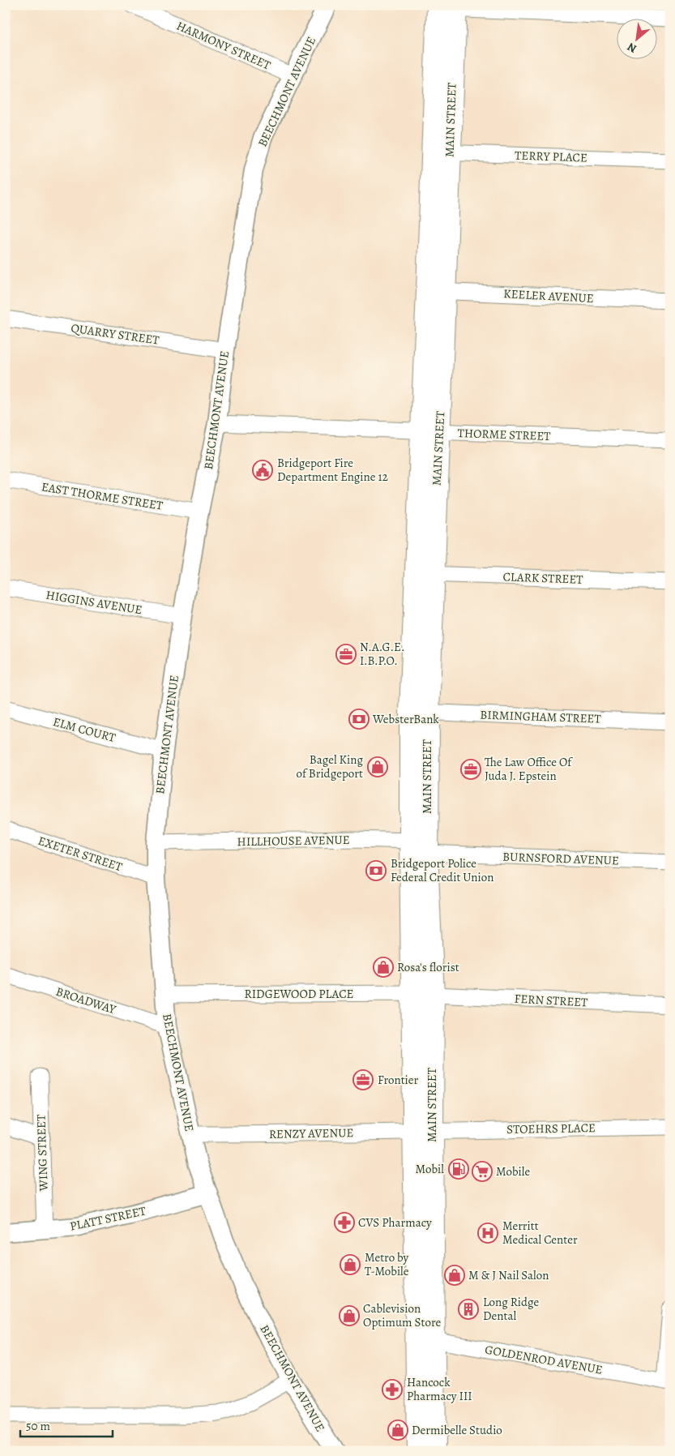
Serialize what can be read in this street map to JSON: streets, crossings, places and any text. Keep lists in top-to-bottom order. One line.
{"streets":{"main road":["MAIN STREET"],"street":["HARMONY STREET","BEECHMONT AVENUE","TERRY PLACE","KEELER AVENUE","QUARRY STREET","THORME STREET","EAST THORME STREET","CLARK STREET","HIGGINS AVENUE","BIRMINGHAM STREET","ELM COURT","HILLHOUSE AVENUE","EXETER STREET","BURNSFORD AVENUE","RIDGEWOOD PLACE","BROADWAY","FERN STREET","STOEHRS PLACE","RENZY AVENUE","WING STREET","PLATT STREET","GOLDENROD AVENUE"]},"crossings":[["HARMONY STREET","BEECHMONT AVENUE"],["BEECHMONT AVENUE","QUARRY STREET"],["BEECHMONT AVENUE","THORME STREET"],["BEECHMONT AVENUE","EAST THORME STREET"],["BEECHMONT AVENUE","HIGGINS AVENUE"],["BEECHMONT AVENUE","ELM COURT"],["BEECHMONT AVENUE","HILLHOUSE AVENUE"],["BEECHMONT AVENUE","EXETER STREET"],["BEECHMONT AVENUE","RIDGEWOOD PLACE"],["BEECHMONT AVENUE","BROADWAY"],["BEECHMONT AVENUE","RENZY AVENUE"],["BEECHMONT AVENUE","PLATT STREET"],["MAIN STREET","TERRY PLACE"],["MAIN STREET","KEELER AVENUE"],["MAIN STREET","THORME STREET"],["MAIN STREET","CLARK STREET"],["MAIN STREET","BIRMINGHAM STREET"],["MAIN STREET","HILLHOUSE AVENUE"],["MAIN STREET","BURNSFORD AVENUE"],["MAIN STREET","RIDGEWOOD PLACE"],["MAIN STREET","FERN STREET"],["MAIN STREET","STOEHRS PLACE"],["MAIN STREET","RENZY AVENUE"],["MAIN STREET","GOLDENROD AVENUE"],["HILLHOUSE AVENUE","BURNSFORD AVENUE"],["RIDGEWOOD PLACE","FERN STREET"],["STOEHRS PLACE","RENZY AVENUE"],["WING STREET","PLATT STREET"]],"places":{"public building":["Bridgeport Fire Department Engine 12"],"office":["N.A.G.E. I.B.P.O.","The Law Office Of Juda J. Epstein","Frontier"],"bank":["WebsterBank","Bridgeport Police Federal Credit Union"],"shop":["Bagel King of Bridgeport","Rosa's florist","Metro by T-Mobile","M & J Nail Salon","Cablevision Optimum Store","Dermibelle Studio"],"fuel station":["Mobil"],"supermarket":["Mobile"],"pharmacy":["CVS Pharmacy","Hancock Pharmacy III"],"hospital":["Merritt Medical Center"],"building":["Long Ridge Dental"]},"scale_bar":"50 m","north":"bottom left"}
